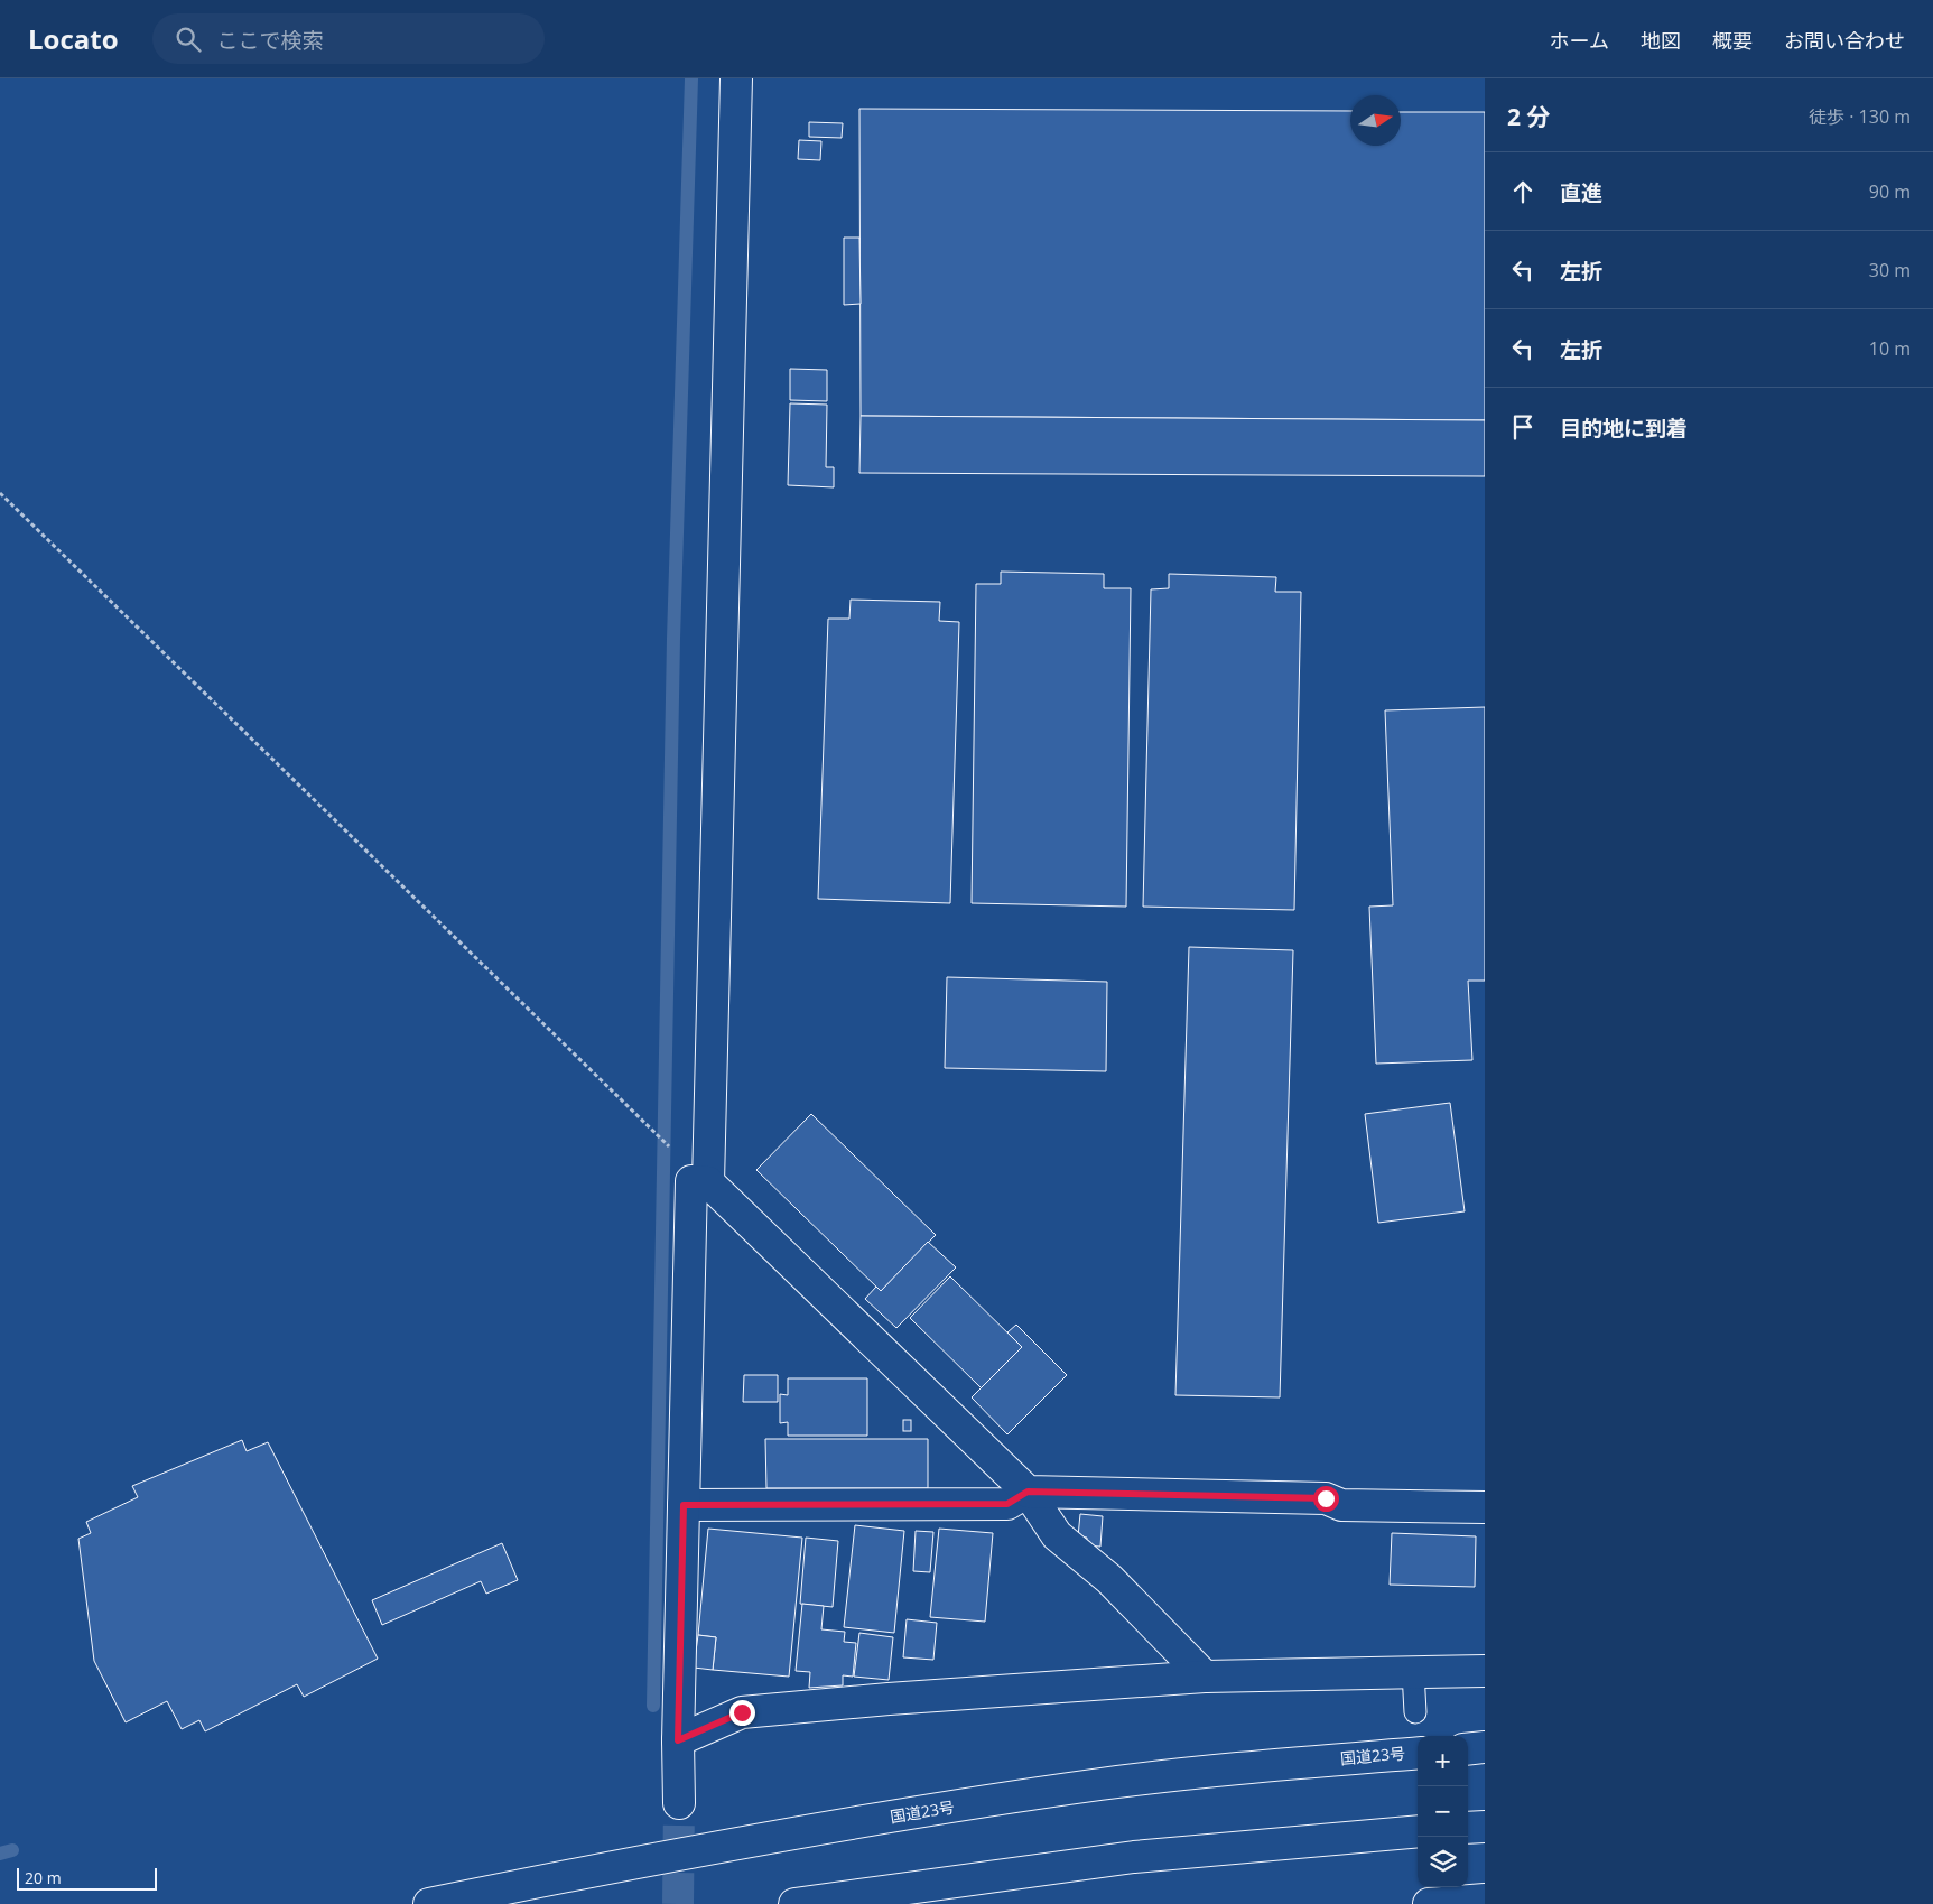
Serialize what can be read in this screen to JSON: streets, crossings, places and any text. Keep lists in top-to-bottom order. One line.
{"streets":{"main road":["国道23号"]},"scale_bar":"20 m","north":"right","page":{"header":"Locato","search":"ここで検索","nav":["ホーム","地図","概要","お問い合わせ"],"heading":["2 分","徒歩 · 130 m"],"list":[["直進","90 m"],["左折","30 m"],["左折","10 m"],"目的地に到着"],"map_buttons":["+","−"],"scale":"20 m"}}
